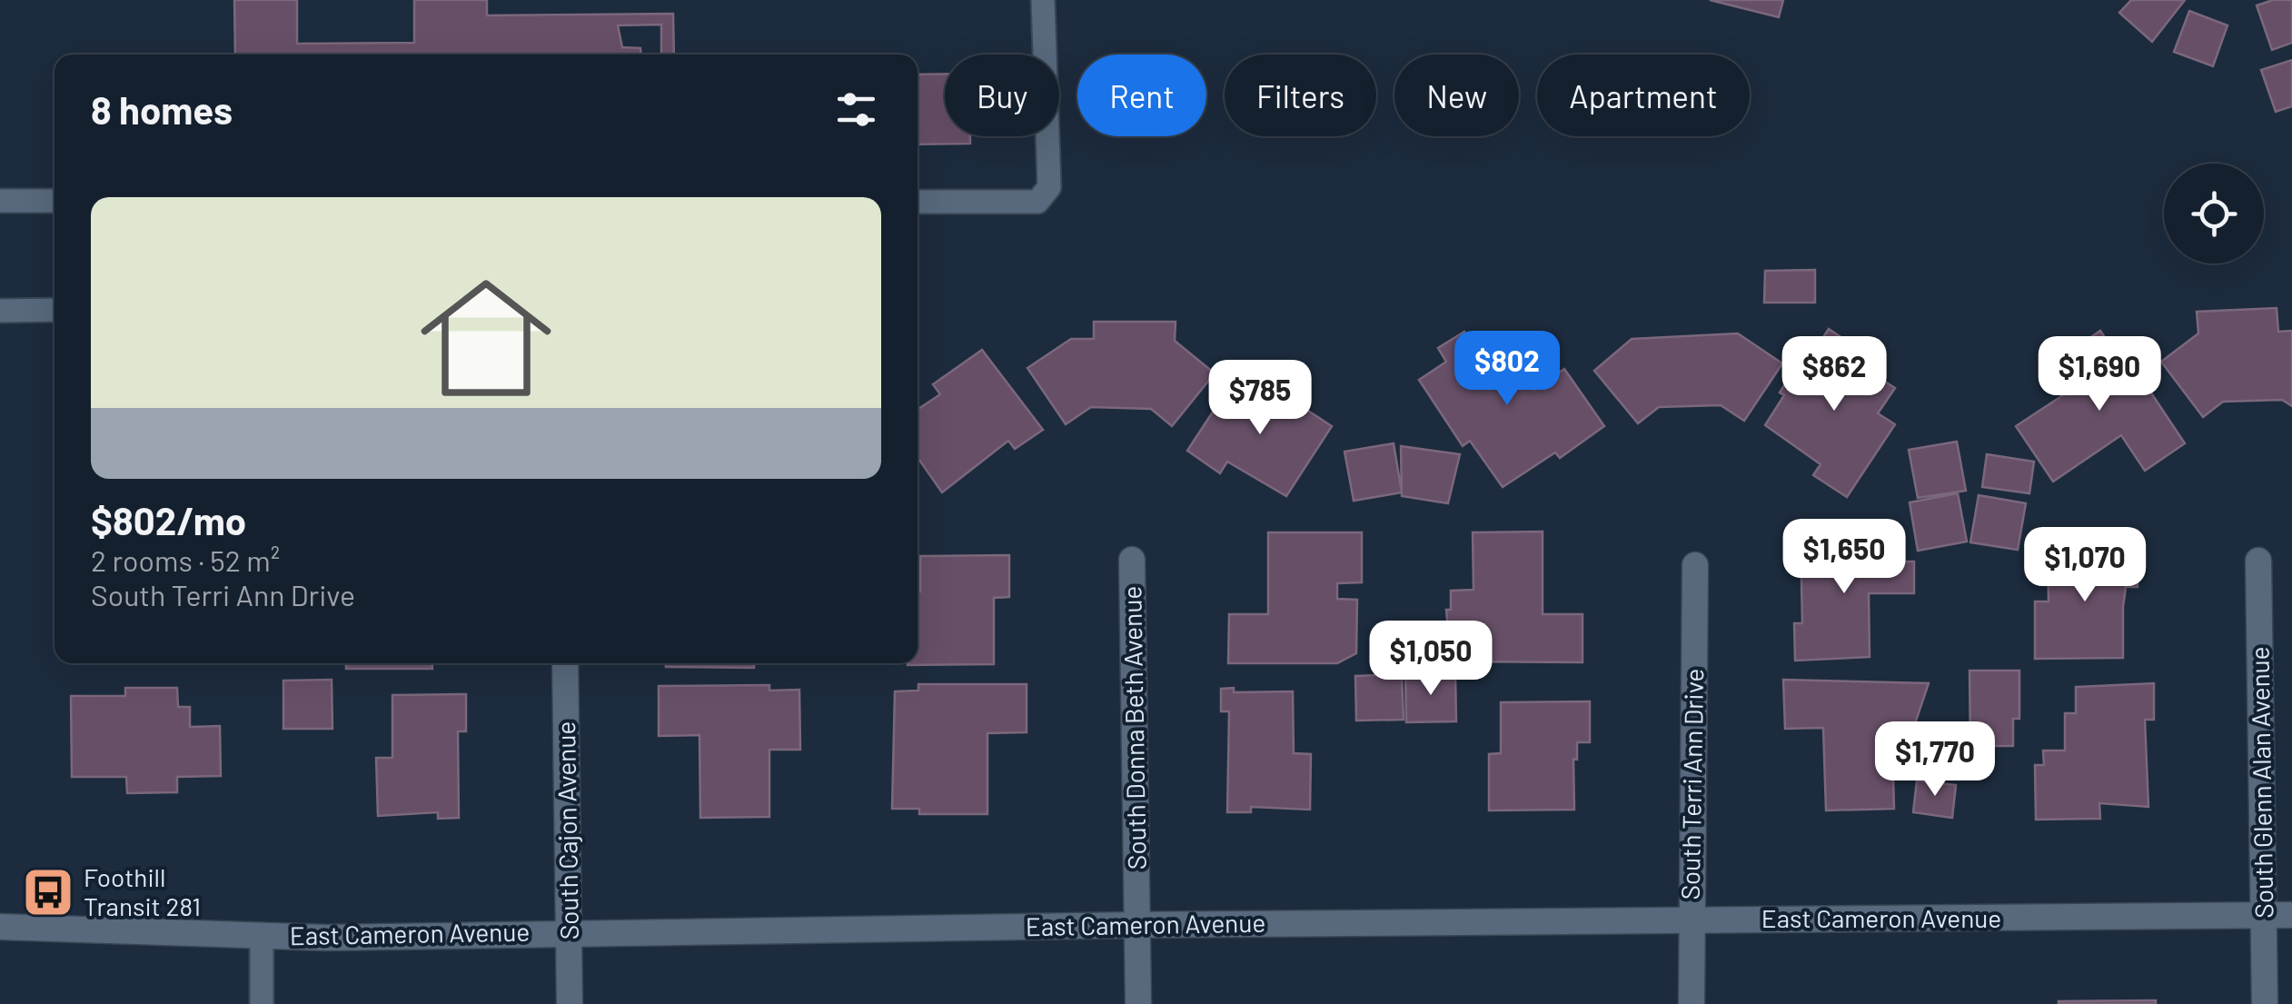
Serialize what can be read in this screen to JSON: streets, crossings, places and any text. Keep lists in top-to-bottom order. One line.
{"streets":{"main road":["South Donna Beth Avenue","South Glenn Alan Avenue","South Terri Ann Drive","South Cajon Avenue","East Cameron Avenue"]},"crossings":[["South Donna Beth Avenue","East Cameron Avenue"],["South Glenn Alan Avenue","East Cameron Avenue"],["South Terri Ann Drive","East Cameron Avenue"],["South Cajon Avenue","East Cameron Avenue"]],"places":{"bus stop":["Foothill Transit 281"]},"page":{"chip":["Buy","Rent","Filters","New","Apartment"],"heading":"8 homes","list":[{"name":"$802/mo","note":"2 rooms · 52 m² · South Terri Ann Drive"}],"price":["$802","$862","$1,690","$785","$1,650","$1,070","$1,050","$1,770"]}}
